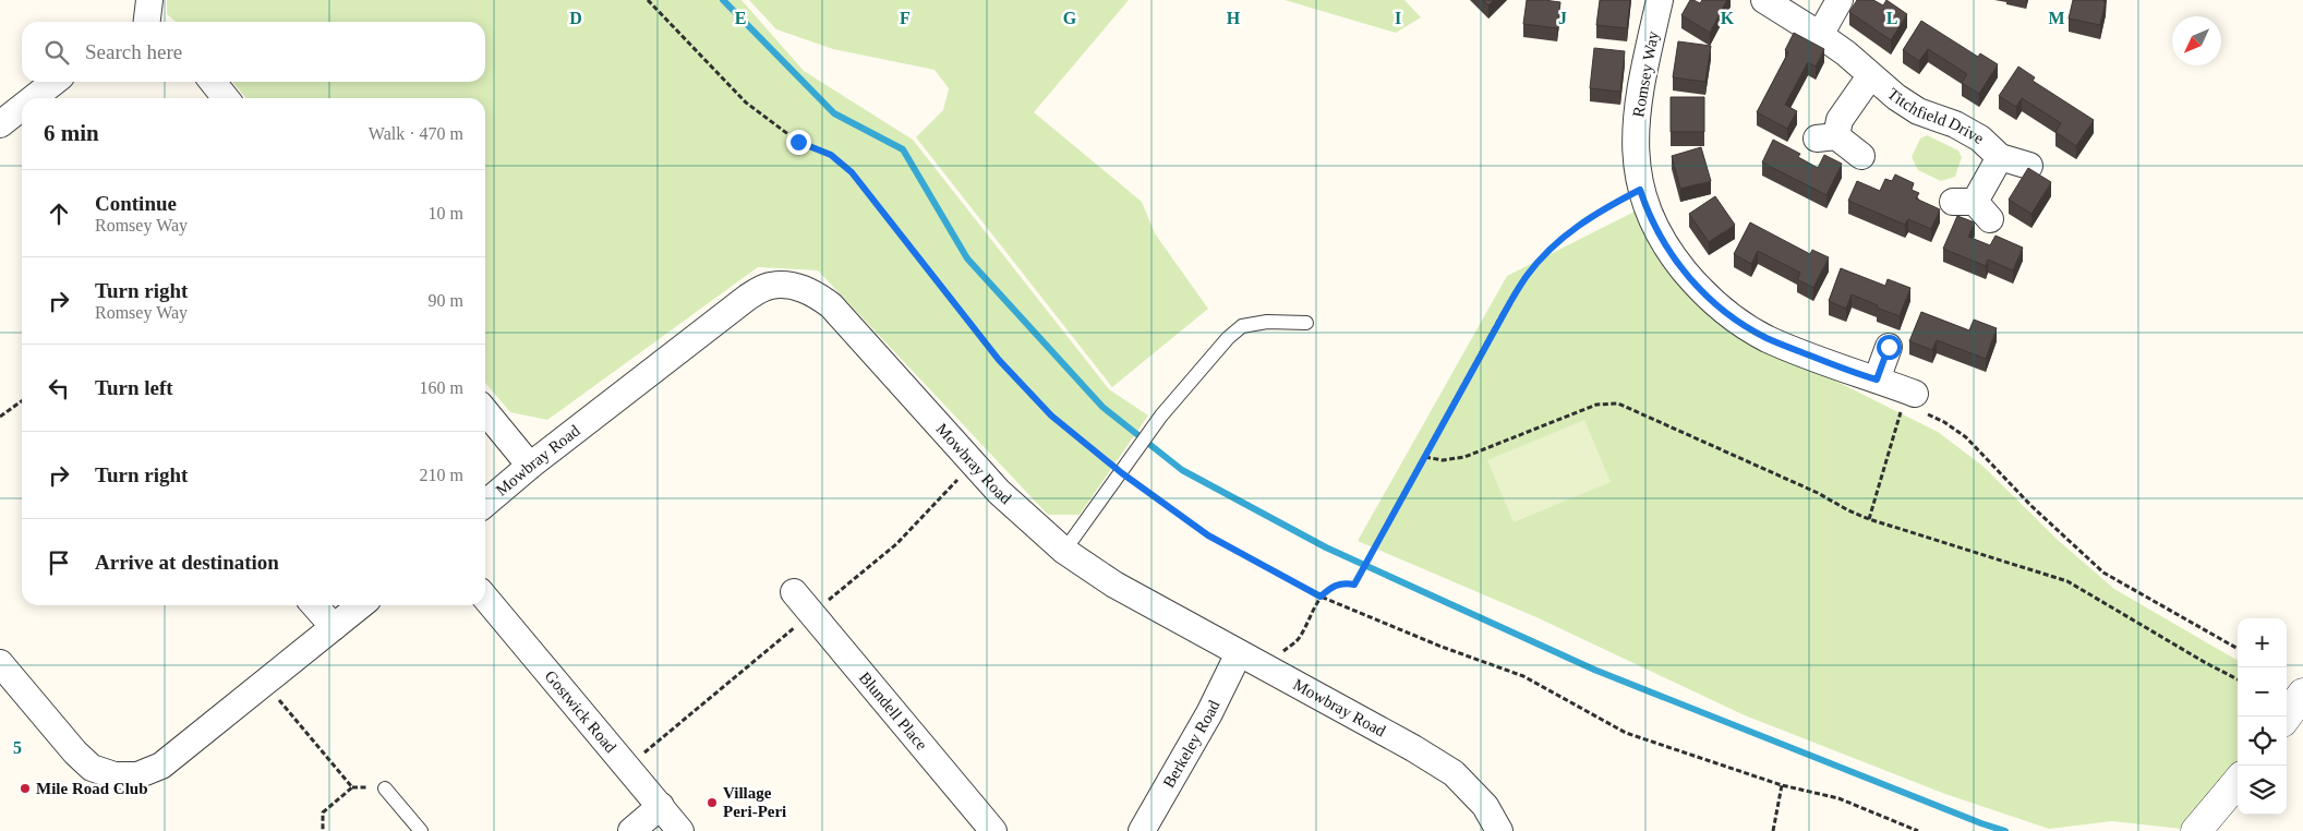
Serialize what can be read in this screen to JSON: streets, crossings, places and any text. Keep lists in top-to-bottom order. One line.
{"streets":{"street":["Romsey Way","Titchfield Drive","Mowbray Road","Gostwick Road","Blundell Place","Berkeley Road"]},"crossings":[["Mowbray Road","Berkeley Road"]],"places":["Mile Road Club","Village Peri-Peri"],"north":"bottom left","page":{"search":"Search here","heading":["6 min","Walk · 470 m"],"list":[["Continue","Romsey Way","10 m"],["Turn right","Romsey Way","90 m"],["Turn left","160 m"],["Turn right","210 m"],"Arrive at destination"],"map_buttons":["+","−"]},"grid":{"columns":["D","E","F","G","H","I","J","K","L","M"],"rows":["5"]}}
